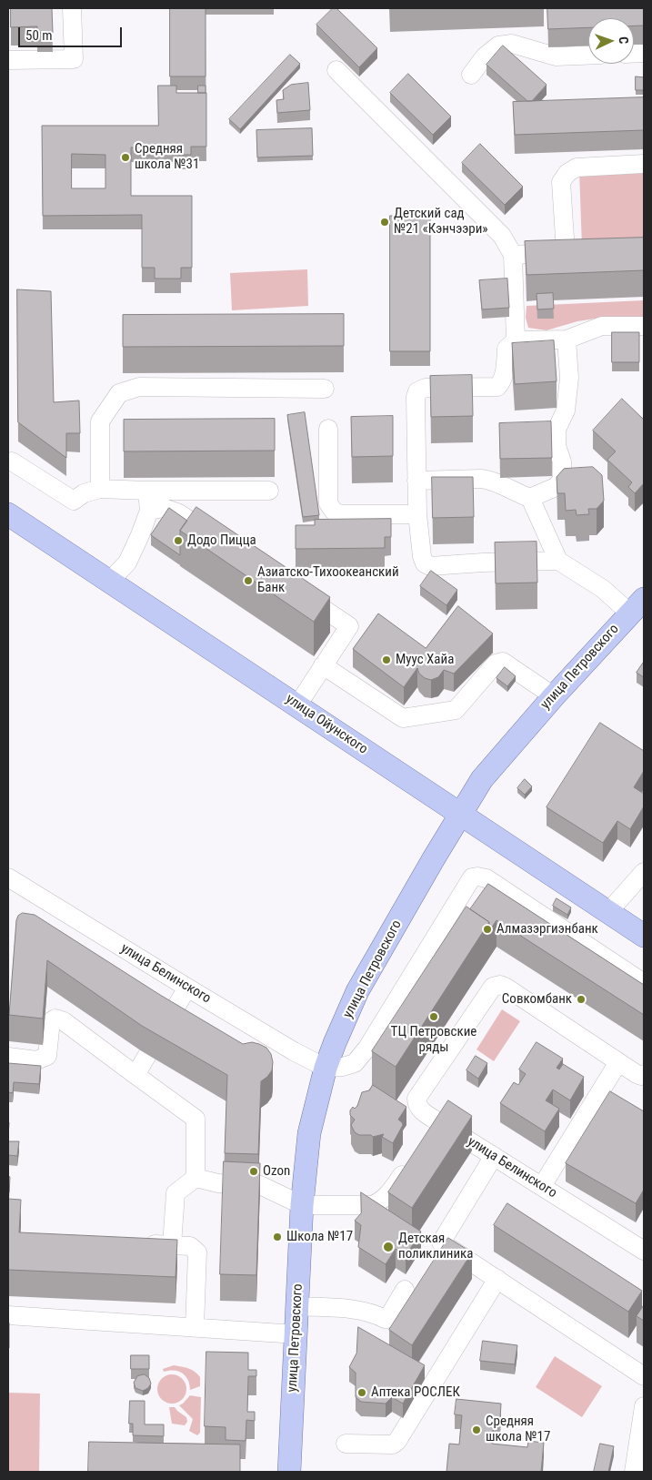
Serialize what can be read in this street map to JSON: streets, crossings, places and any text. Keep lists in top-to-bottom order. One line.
{"streets":{"main road":["улица Петровского","улица Ойунского"],"street":["улица Белинского"]},"crossings":[["улица Петровского","улица Ойунского"],["улица Петровского","улица Белинского"]],"places":["Средняя школа №31","Детский сад №21 «Кэнчээри»","Додо Пицца","Азиатско-Тихоокеанский Банк","Муус Хайа","Алмазэргиэнбанк","Совкомбанк","ТЦ Петровские ряды","Ozon","Школа №17","Детская поликлиника","Аптека РОСЛЕК","Средняя школа №17"],"scale_bar":"50 m","north":"right"}
